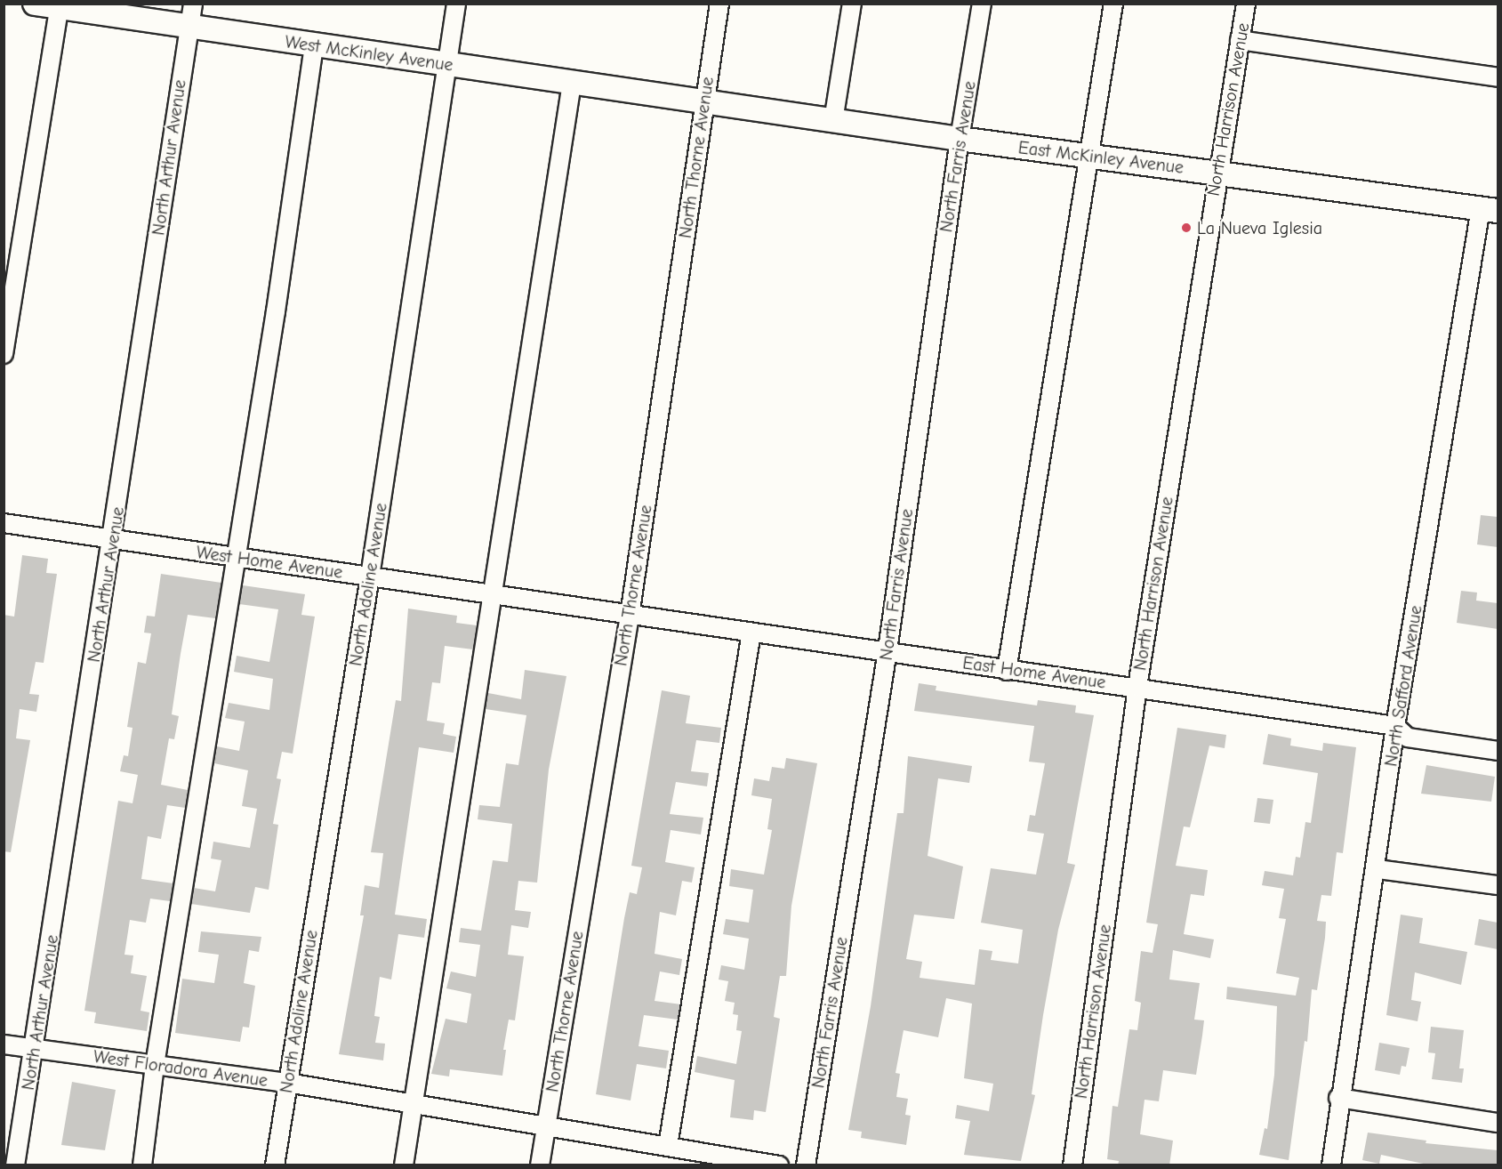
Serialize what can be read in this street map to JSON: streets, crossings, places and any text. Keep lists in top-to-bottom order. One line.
{"streets":{"main road":["West McKinley Avenue","East McKinley Avenue"],"street":["North Harrison Avenue","North Farris Avenue","North Arthur Avenue","North Thorne Avenue","West Home Avenue","North Adoline Avenue","East Home Avenue","North Safford Avenue","West Floradora Avenue"]},"crossings":[["West McKinley Avenue","North Arthur Avenue"],["West McKinley Avenue","North Thorne Avenue"],["West McKinley Avenue","East McKinley Avenue"],["West McKinley Avenue","North Adoline Avenue"],["North Harrison Avenue","East McKinley Avenue"],["North Harrison Avenue","East Home Avenue"],["North Farris Avenue","East McKinley Avenue"],["North Farris Avenue","East Home Avenue"],["North Arthur Avenue","West Home Avenue"],["North Arthur Avenue","West Floradora Avenue"],["North Thorne Avenue","East McKinley Avenue"],["North Thorne Avenue","West Home Avenue"],["North Thorne Avenue","East Home Avenue"],["North Thorne Avenue","West Floradora Avenue"],["East McKinley Avenue","North Safford Avenue"],["West Home Avenue","North Adoline Avenue"],["West Home Avenue","East Home Avenue"],["North Adoline Avenue","West Floradora Avenue"],["East Home Avenue","North Safford Avenue"]],"places":["La Nueva Iglesia"]}
